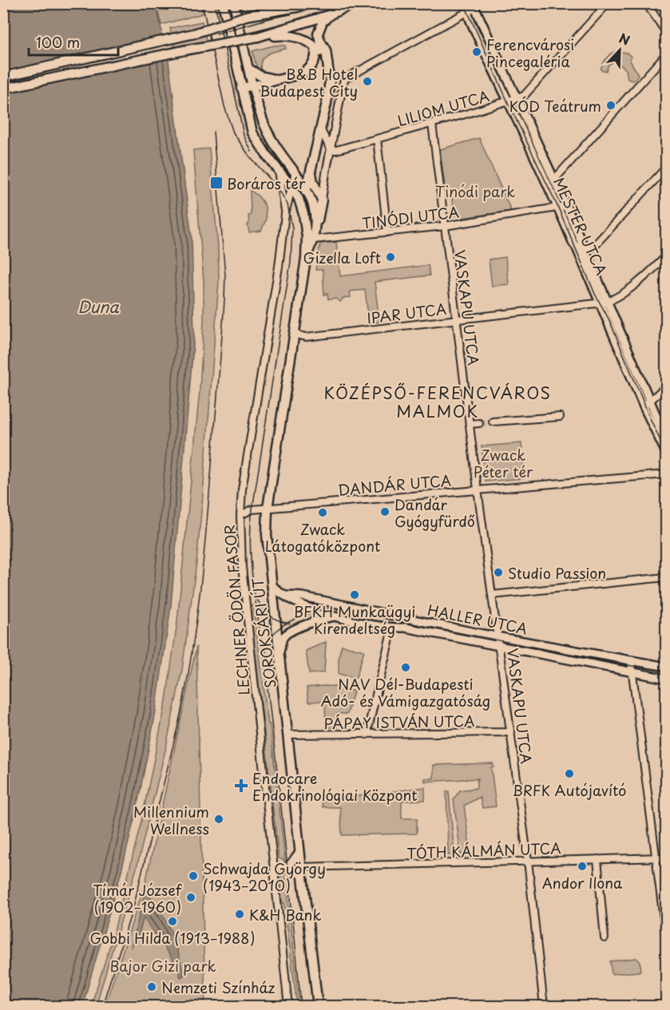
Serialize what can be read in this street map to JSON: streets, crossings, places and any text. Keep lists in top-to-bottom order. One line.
{"streets":{"main road":["SOROKSÁRI ÚT"],"street":["LILIOM UTCA","TINÓDI UTCA","MESTER UTCA","VASKAPU UTCA","IPAR UTCA","DANDÁR UTCA","LECHNER ÖDÖN FASOR","HALLER UTCA","PÁPAY ISTVÁN UTCA","TÓTH KÁLMÁN UTCA"]},"crossings":[["LILIOM UTCA","MESTER UTCA"],["LILIOM UTCA","VASKAPU UTCA"],["TINÓDI UTCA","MESTER UTCA"],["TINÓDI UTCA","VASKAPU UTCA"],["TINÓDI UTCA","SOROKSÁRI ÚT"],["MESTER UTCA","IPAR UTCA"],["VASKAPU UTCA","IPAR UTCA"],["VASKAPU UTCA","DANDÁR UTCA"],["VASKAPU UTCA","HALLER UTCA"],["VASKAPU UTCA","PÁPAY ISTVÁN UTCA"],["VASKAPU UTCA","TÓTH KÁLMÁN UTCA"],["IPAR UTCA","SOROKSÁRI ÚT"],["DANDÁR UTCA","LECHNER ÖDÖN FASOR"],["DANDÁR UTCA","SOROKSÁRI ÚT"],["HALLER UTCA","SOROKSÁRI ÚT"],["SOROKSÁRI ÚT","PÁPAY ISTVÁN UTCA"],["SOROKSÁRI ÚT","TÓTH KÁLMÁN UTCA"]],"districts":["KÖZÉPSŐ-FERENCVÁROS MALMOK"],"water":["Duna"],"parks":["Tinódi park","Zwack Péter tér","Bajor Gizi park"],"places":{"other":["Ferencvárosi Pincegaléria","B&B Hotel Budapest City","KÓD Teátrum","Gizella Loft","Dandár Gyógyfürdő","Zwack Látogatóközpont","Studio Passion","BFKH Munkaügyi Kirendeltség","NAV Dél-Budapesti Adó- és Vámigazgatóság","BRFK Autójavító","Millennium Wellness","Andor Ilona","Schwajda György (1943–2010)","Tímár József (1902–1960)","K&H Bank","Gobbi Hilda (1913–1988)","Nemzeti Színház"],"transit":["Boráros tér"],"health":["Endocare Endokrinológiai Központ"]},"scale_bar":"100 m","north":"top right"}
